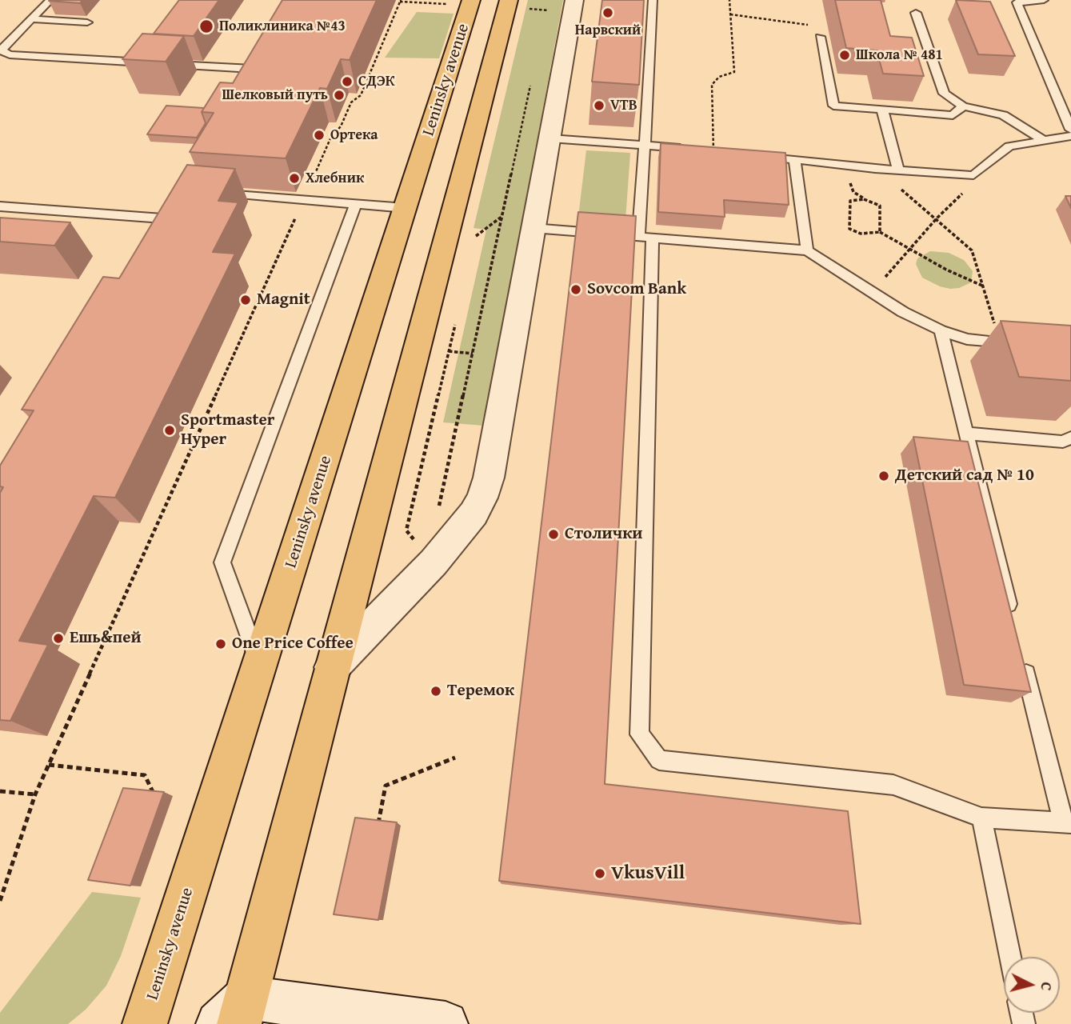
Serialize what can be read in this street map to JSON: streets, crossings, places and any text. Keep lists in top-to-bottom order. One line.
{"streets":{"main road":["Leninsky avenue"]},"places":["Нарвский","Поликлиника №43","Школа № 481","СДЭК","Шелковый путь","VTB","Ортека","Хлебник","Sovcom Bank","Magnit","Sportmaster Hyper","Детский сад № 10","Столички","Ешь&пей","One Price Coffee","Теремок","VkusVill"],"north":"right"}
